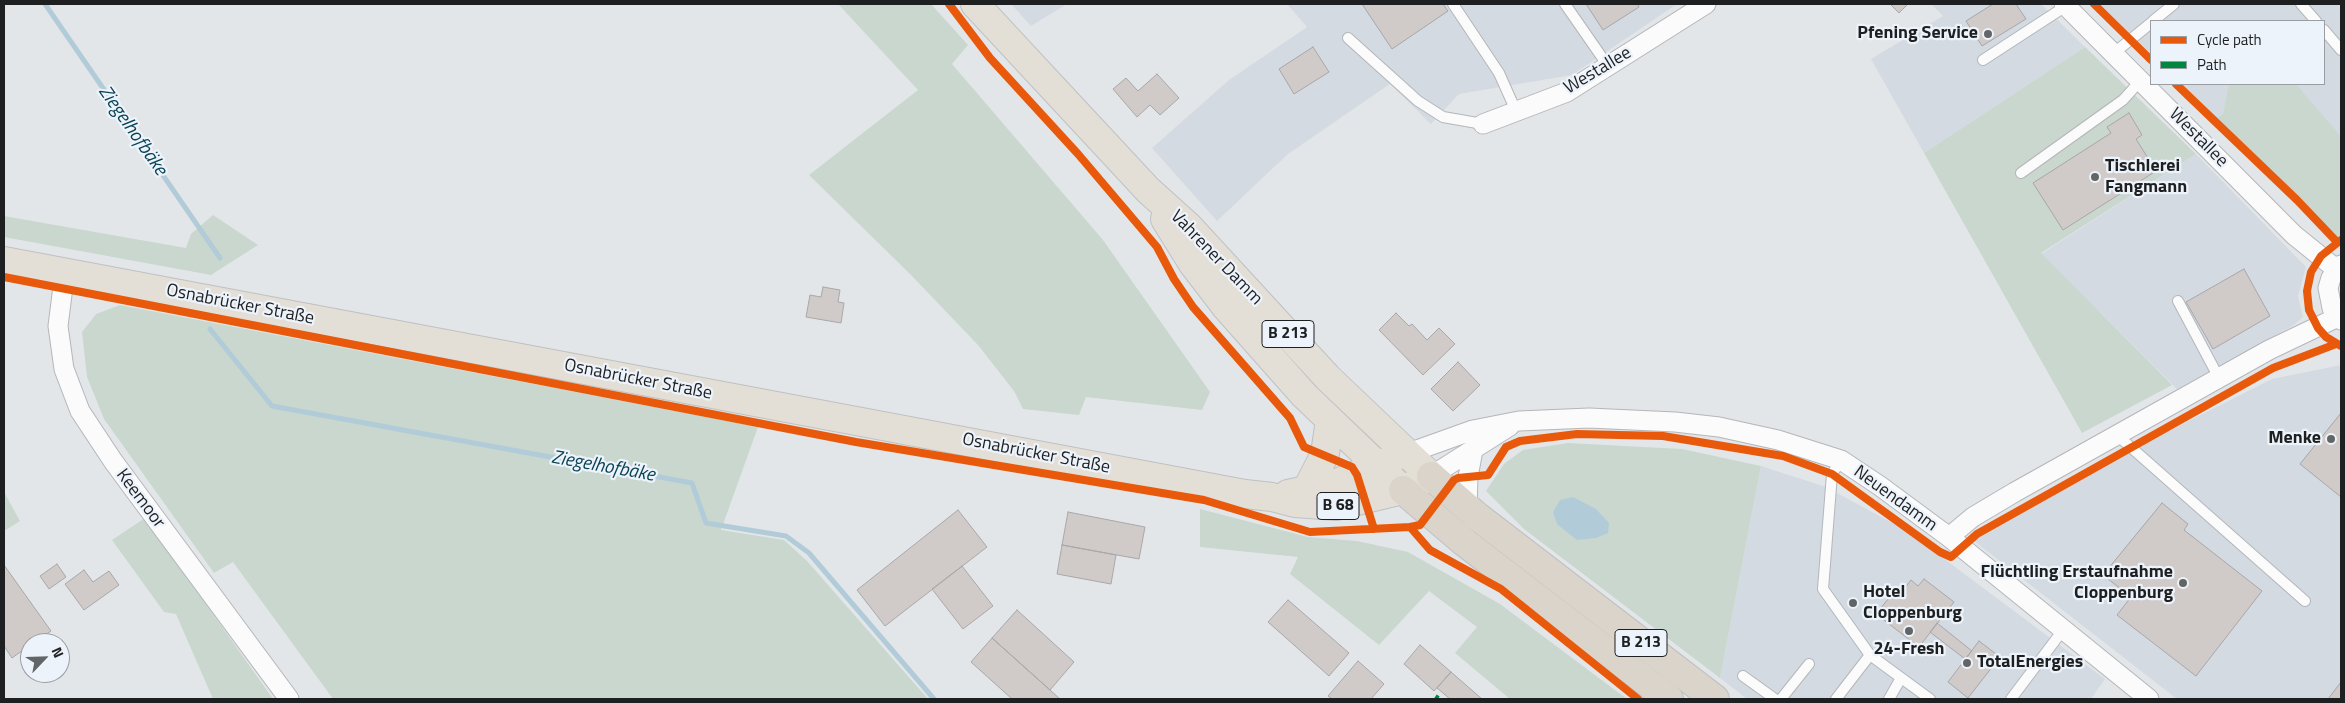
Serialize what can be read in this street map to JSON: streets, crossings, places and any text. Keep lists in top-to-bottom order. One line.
{"streets":{"highway":["B 213"],"main road":["Vahrener Damm","Osnabrücker Straße","B 68"],"street":["Westallee","Keemoor","Neuendamm"]},"crossings":[["Westallee","Neuendamm"],["Vahrener Damm","Osnabrücker Straße"],["Vahrener Damm","B 213"],["Vahrener Damm","Neuendamm"],["Vahrener Damm","B 68"],["Osnabrücker Straße","B 213"],["Osnabrücker Straße","Keemoor"],["Osnabrücker Straße","Neuendamm"],["Osnabrücker Straße","B 68"],["B 213","Neuendamm"]],"water":["Ziegelhofbäke"],"places":["Pfening Service","Tischlerei Fangmann","Menke","Flüchtling Erstaufnahme Cloppenburg","Hotel Cloppenburg","24-Fresh","TotalEnergies"],"legend":["Cycle path","Path"],"north":"top right"}
